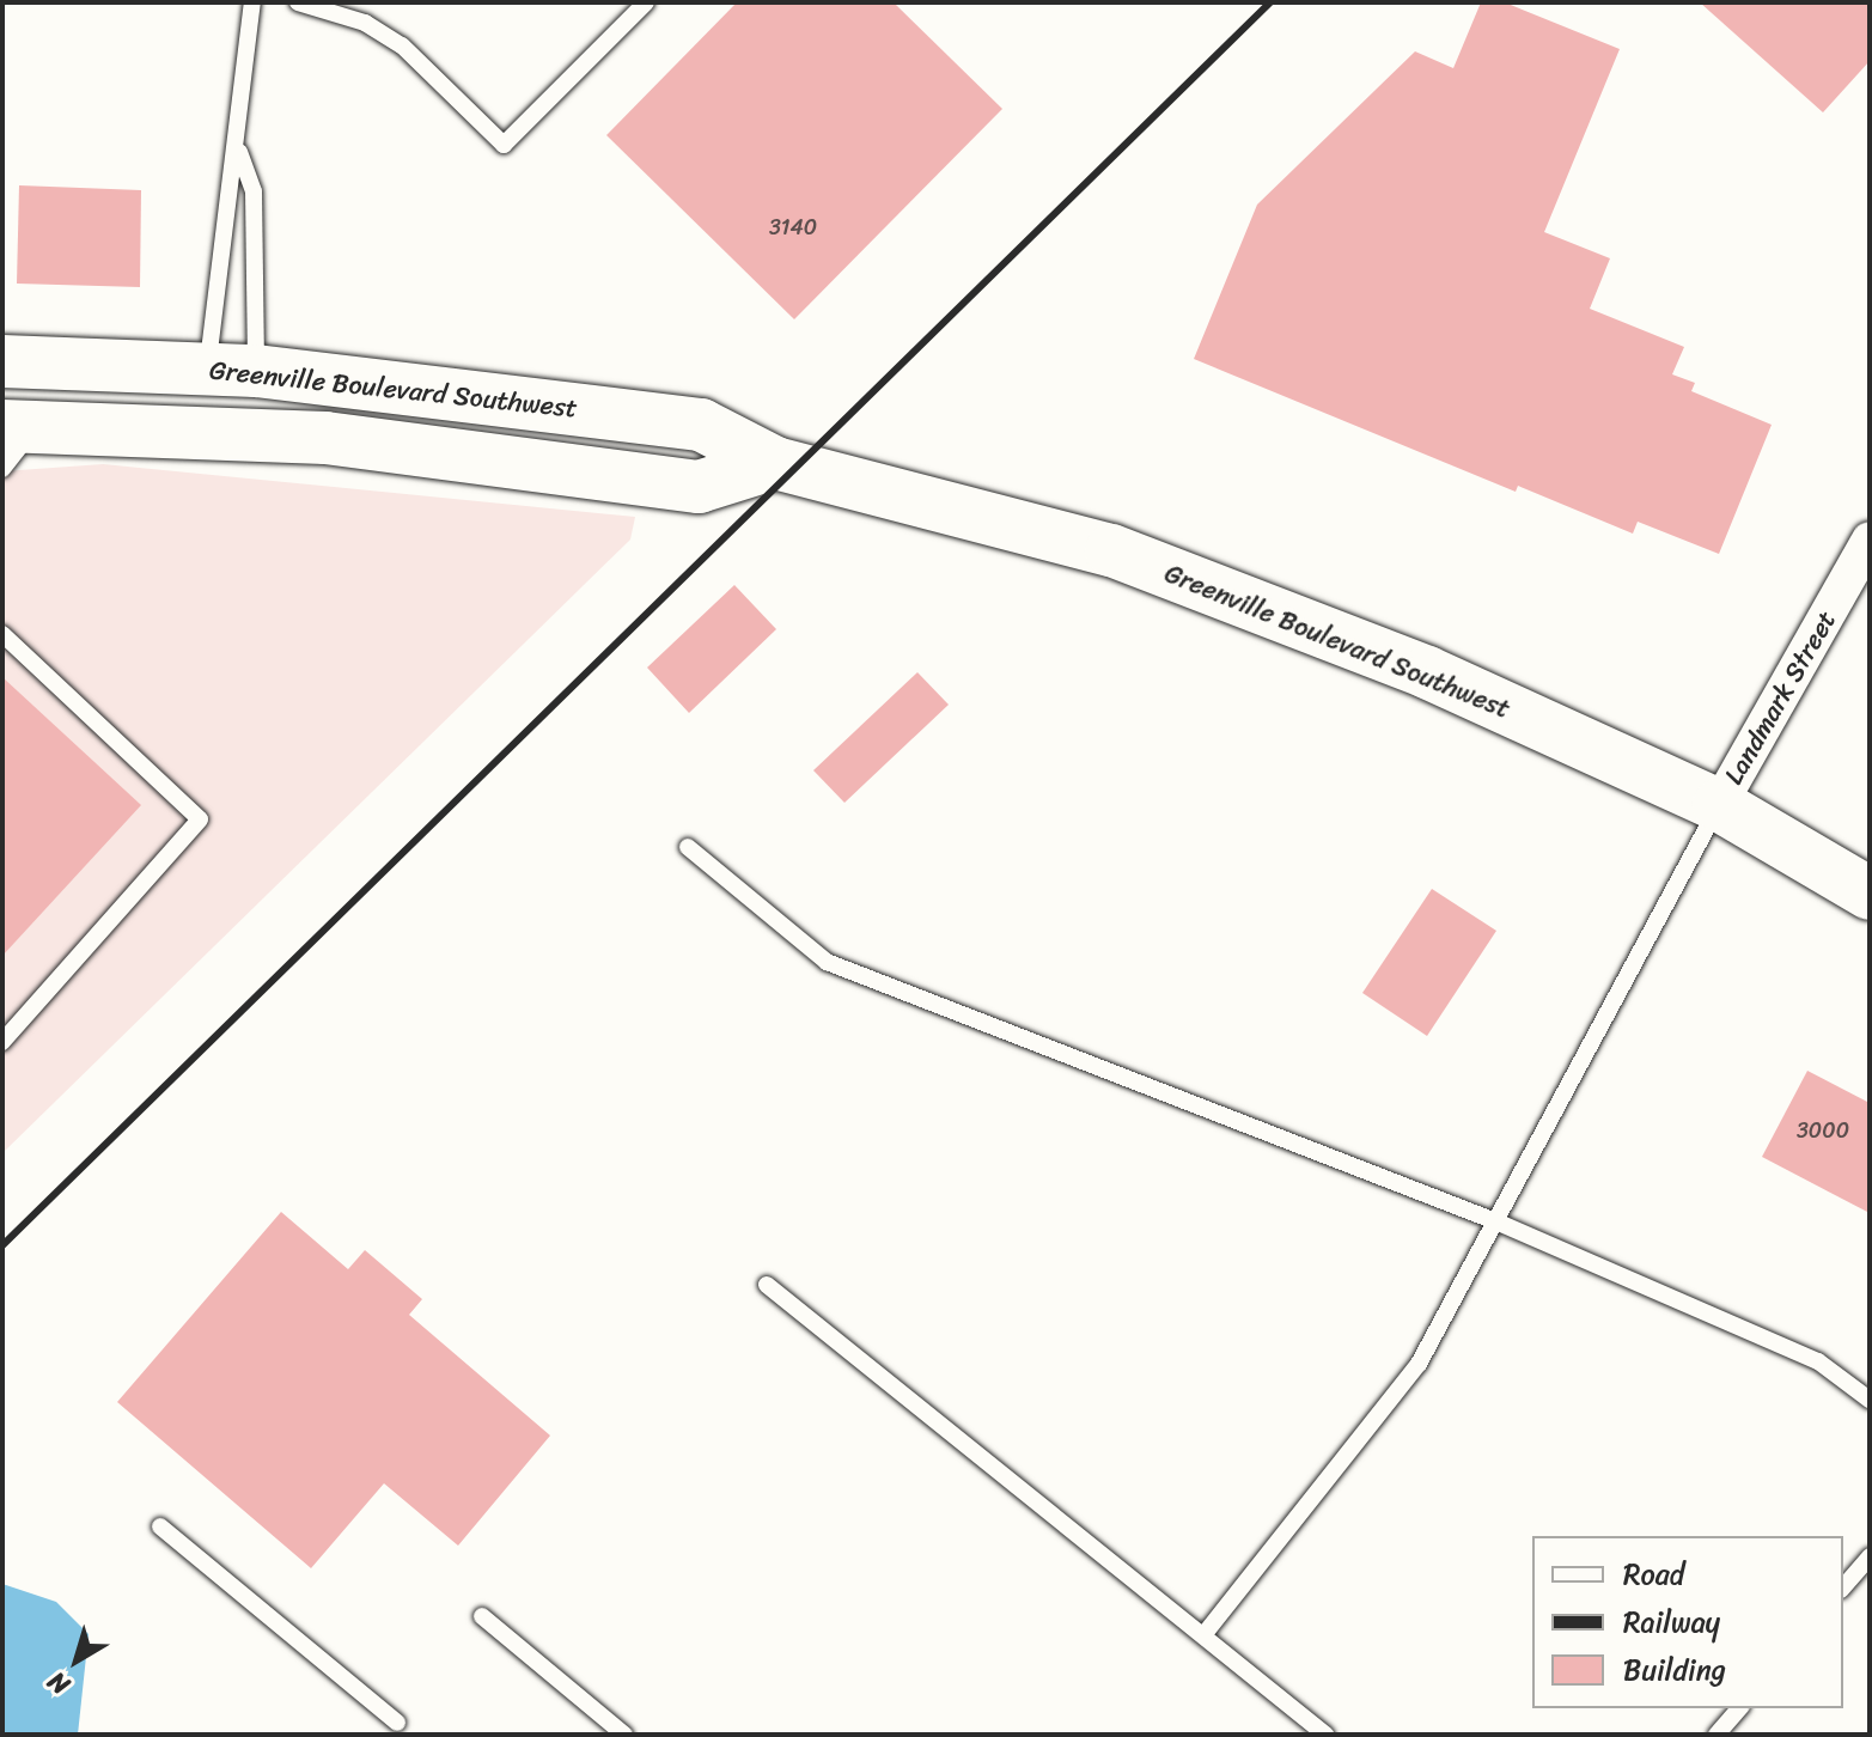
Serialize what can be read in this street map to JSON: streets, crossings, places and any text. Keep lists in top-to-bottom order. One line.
{"streets":{"highway":["Greenville Boulevard Southwest"],"street":["Landmark Street"]},"crossings":[["Greenville Boulevard Southwest","Landmark Street"]],"house_numbers":["3140","3000"],"legend":["Road","Railway","Building"],"north":"bottom left"}
